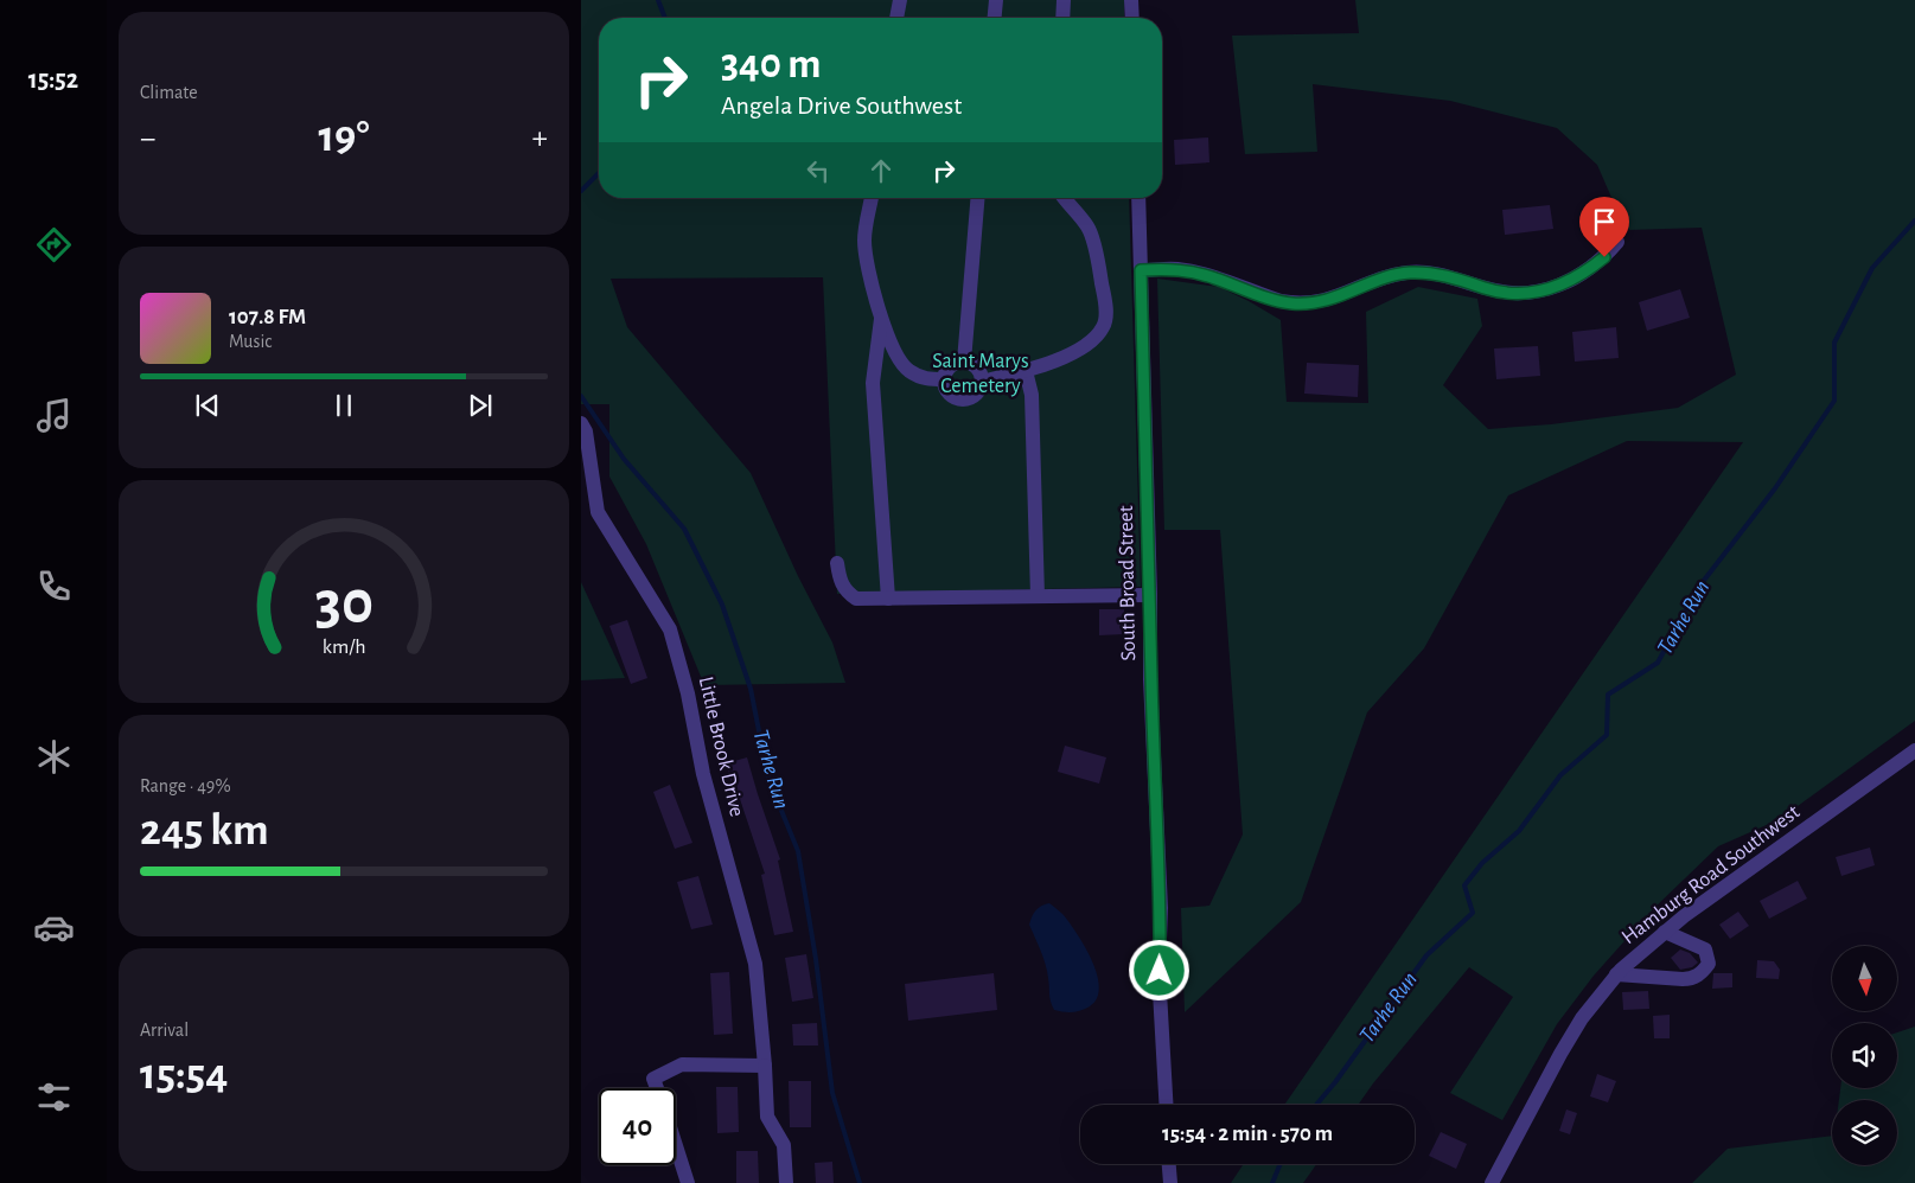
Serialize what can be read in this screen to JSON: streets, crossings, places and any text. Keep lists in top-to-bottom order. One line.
{"streets":{"street":["South Broad Street","Little Brook Drive","Hamburg Road Southwest"]},"water":["Tarhe Run"],"parks":["Saint Marys Cemetery"],"north":"bottom","page":{"tabs":"15:52","tile":["Climate",["Range · 49%","245 km"],["Arrival","15:54"]],"turn":["340 m","Angela Drive Southwest"],"heat":["−","19°","+"],"song":["107.8 FM","Music"],"limit":"40","trip":"15:54 · 2 min · 570 m","gauge":["30","km/h"]}}
